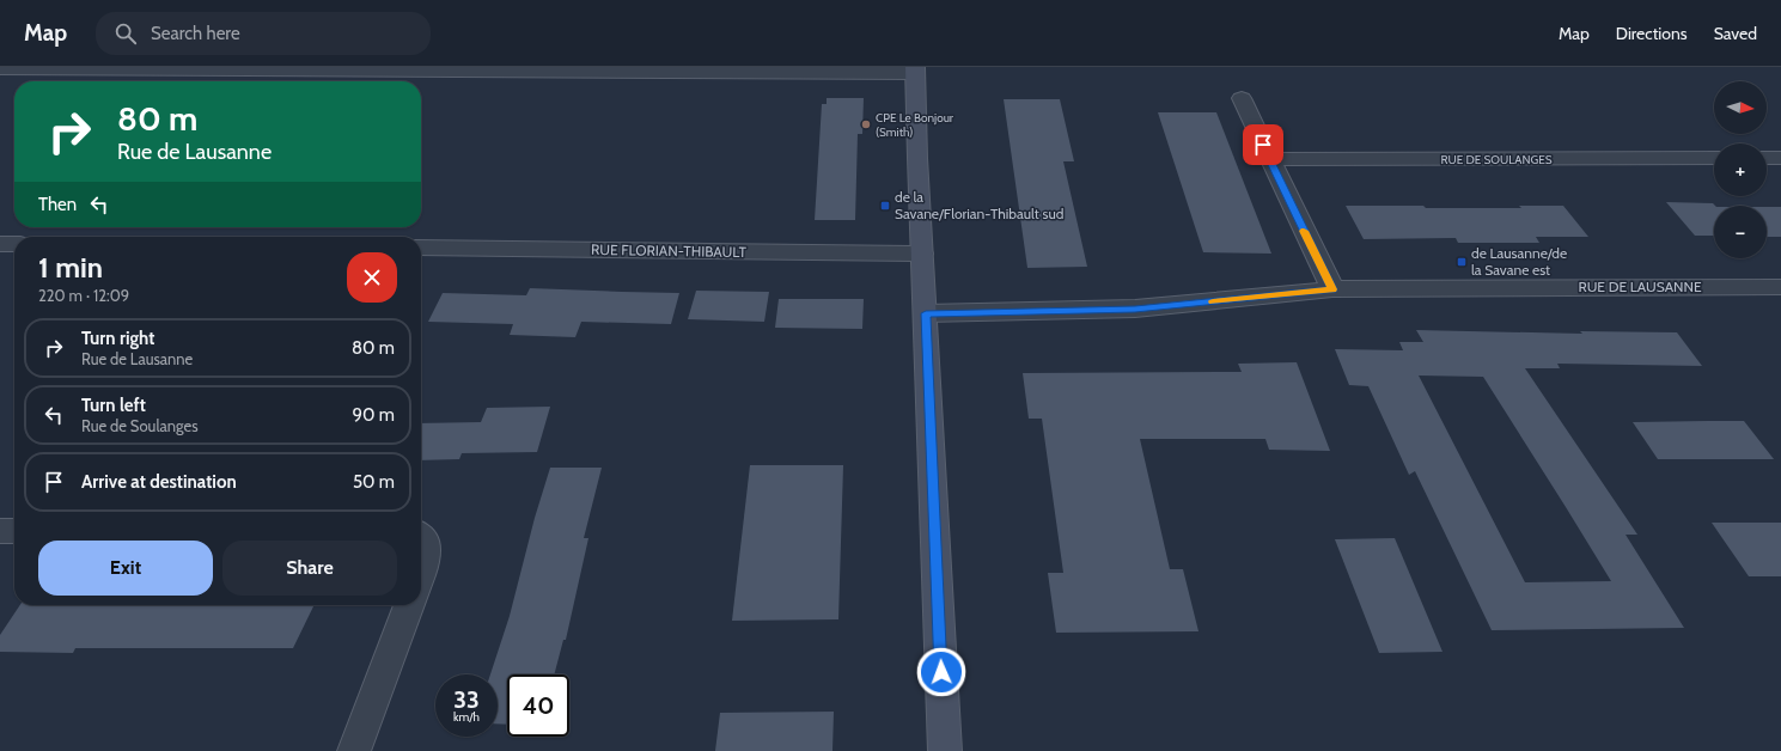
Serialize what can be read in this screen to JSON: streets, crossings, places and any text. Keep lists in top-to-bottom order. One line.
{"streets":{"street":["RUE DE SOULANGES","RUE FLORIAN-THIBAULT","RUE DE LAUSANNE"]},"places":{"other":["CPE Le Bonjour (Smith)"],"transit":["de la Savane/Florian-Thibault sud","de Lausanne/de la Savane est"]},"north":"right","page":{"header":"Map","search":"Search here","nav":["Map","Directions","Saved"],"map_buttons":["+","−"],"turn":["80 m","Rue de Lausanne"],"then":"Then","heading":["1 min","220 m · 12:09"],"list":[{"name":"Turn right","note":"Rue de Lausanne","value":"80 m"},{"name":"Turn left","note":"Rue de Soulanges","value":"90 m"},{"name":"Arrive at destination","value":"50 m"}],"buttons":["Exit","Share"],"speed":"33 km/h","limit":"40"}}
